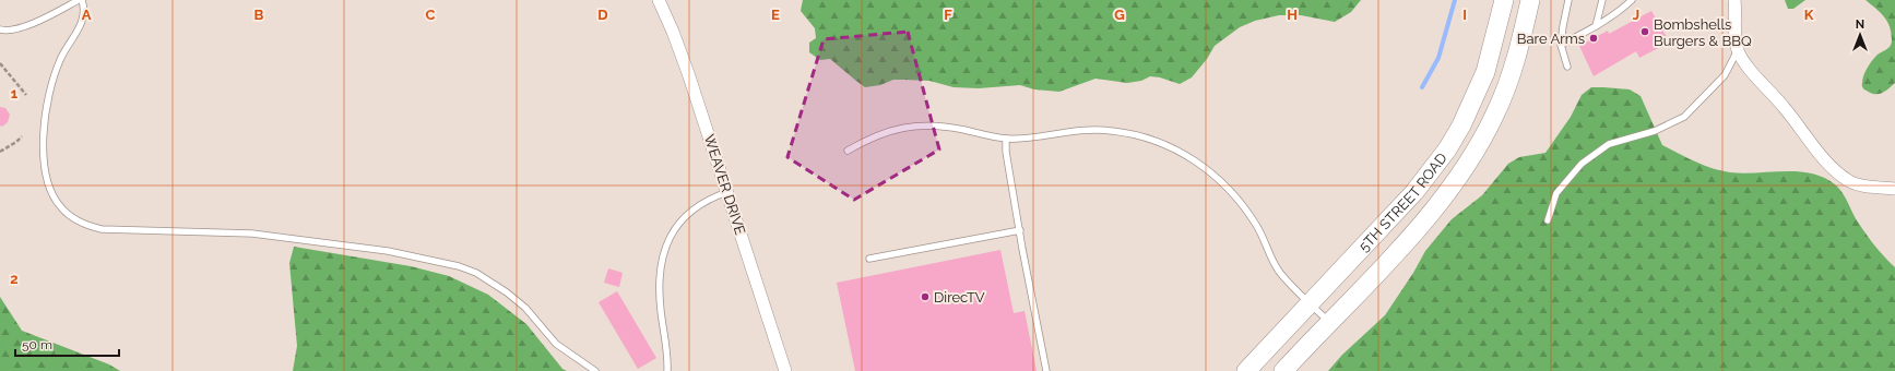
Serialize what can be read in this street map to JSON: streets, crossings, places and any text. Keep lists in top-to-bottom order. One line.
{"streets":{"main road":["5TH STREET ROAD"],"street":["WEAVER DRIVE"]},"places":["Bombshells Burgers & BBQ","Bare Arms","DirecTV"],"scale_bar":"50 m","north":"top","grid":{"columns":["A","B","C","D","E","F","G","H","I","J","K"],"rows":["1","2"]}}
